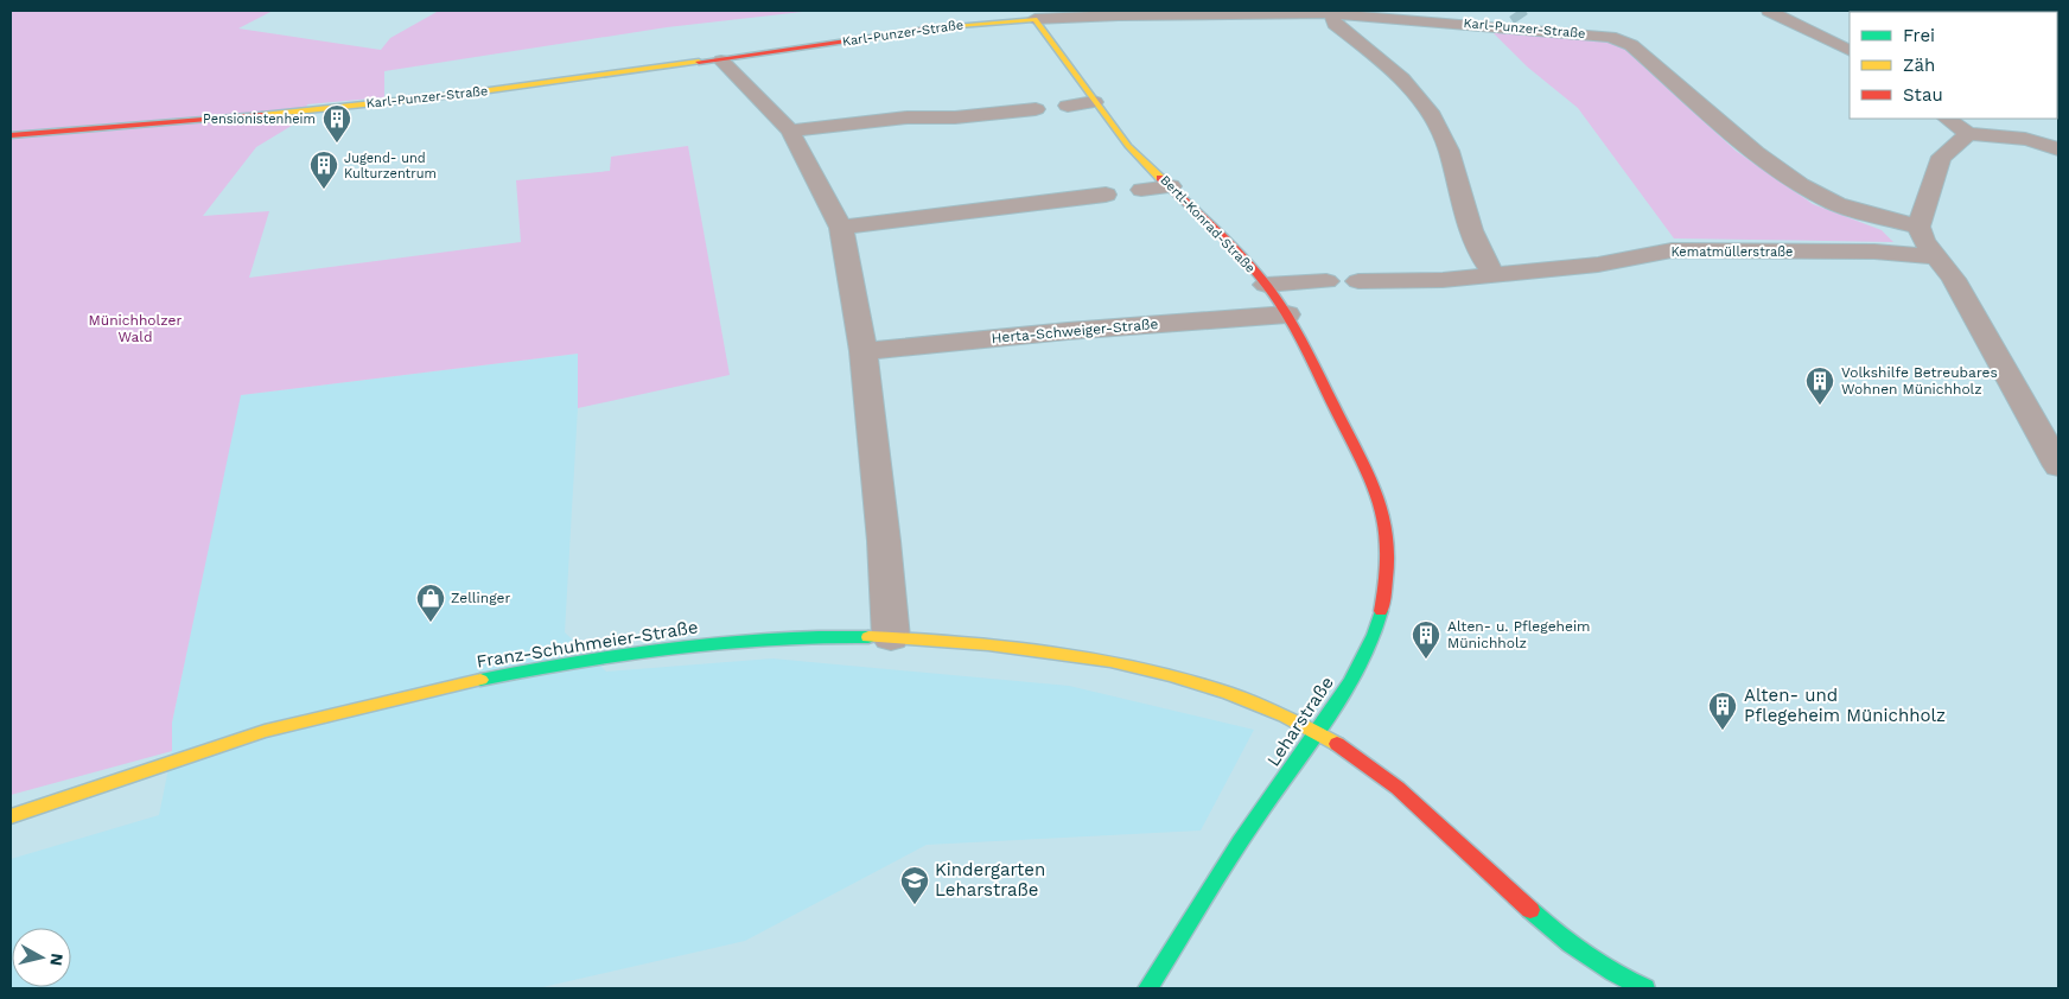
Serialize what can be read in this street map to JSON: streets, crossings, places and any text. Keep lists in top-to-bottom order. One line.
{"streets":{"street":["Karl-Punzer-Straße","Bertl-Konrad-Straße","Kematmüllerstraße","Herta-Schweiger-Straße","Franz-Schuhmeier-Straße","Leharstraße"]},"crossings":[["Karl-Punzer-Straße","Bertl-Konrad-Straße"],["Bertl-Konrad-Straße","Herta-Schweiger-Straße"],["Bertl-Konrad-Straße","Leharstraße"],["Franz-Schuhmeier-Straße","Leharstraße"]],"parks":["Münichholzer Wald"],"places":{"building":["Pensionistenheim","Jugend- und Kulturzentrum","Volkshilfe Betreubares Wohnen Münichholz","Alten- u. Pflegeheim Münichholz","Alten- und Pflegeheim Münichholz"],"shop":["Zellinger"],"school or university":["Kindergarten Leharstraße"]},"legend":["Frei","Zäh","Stau"],"north":"right"}
